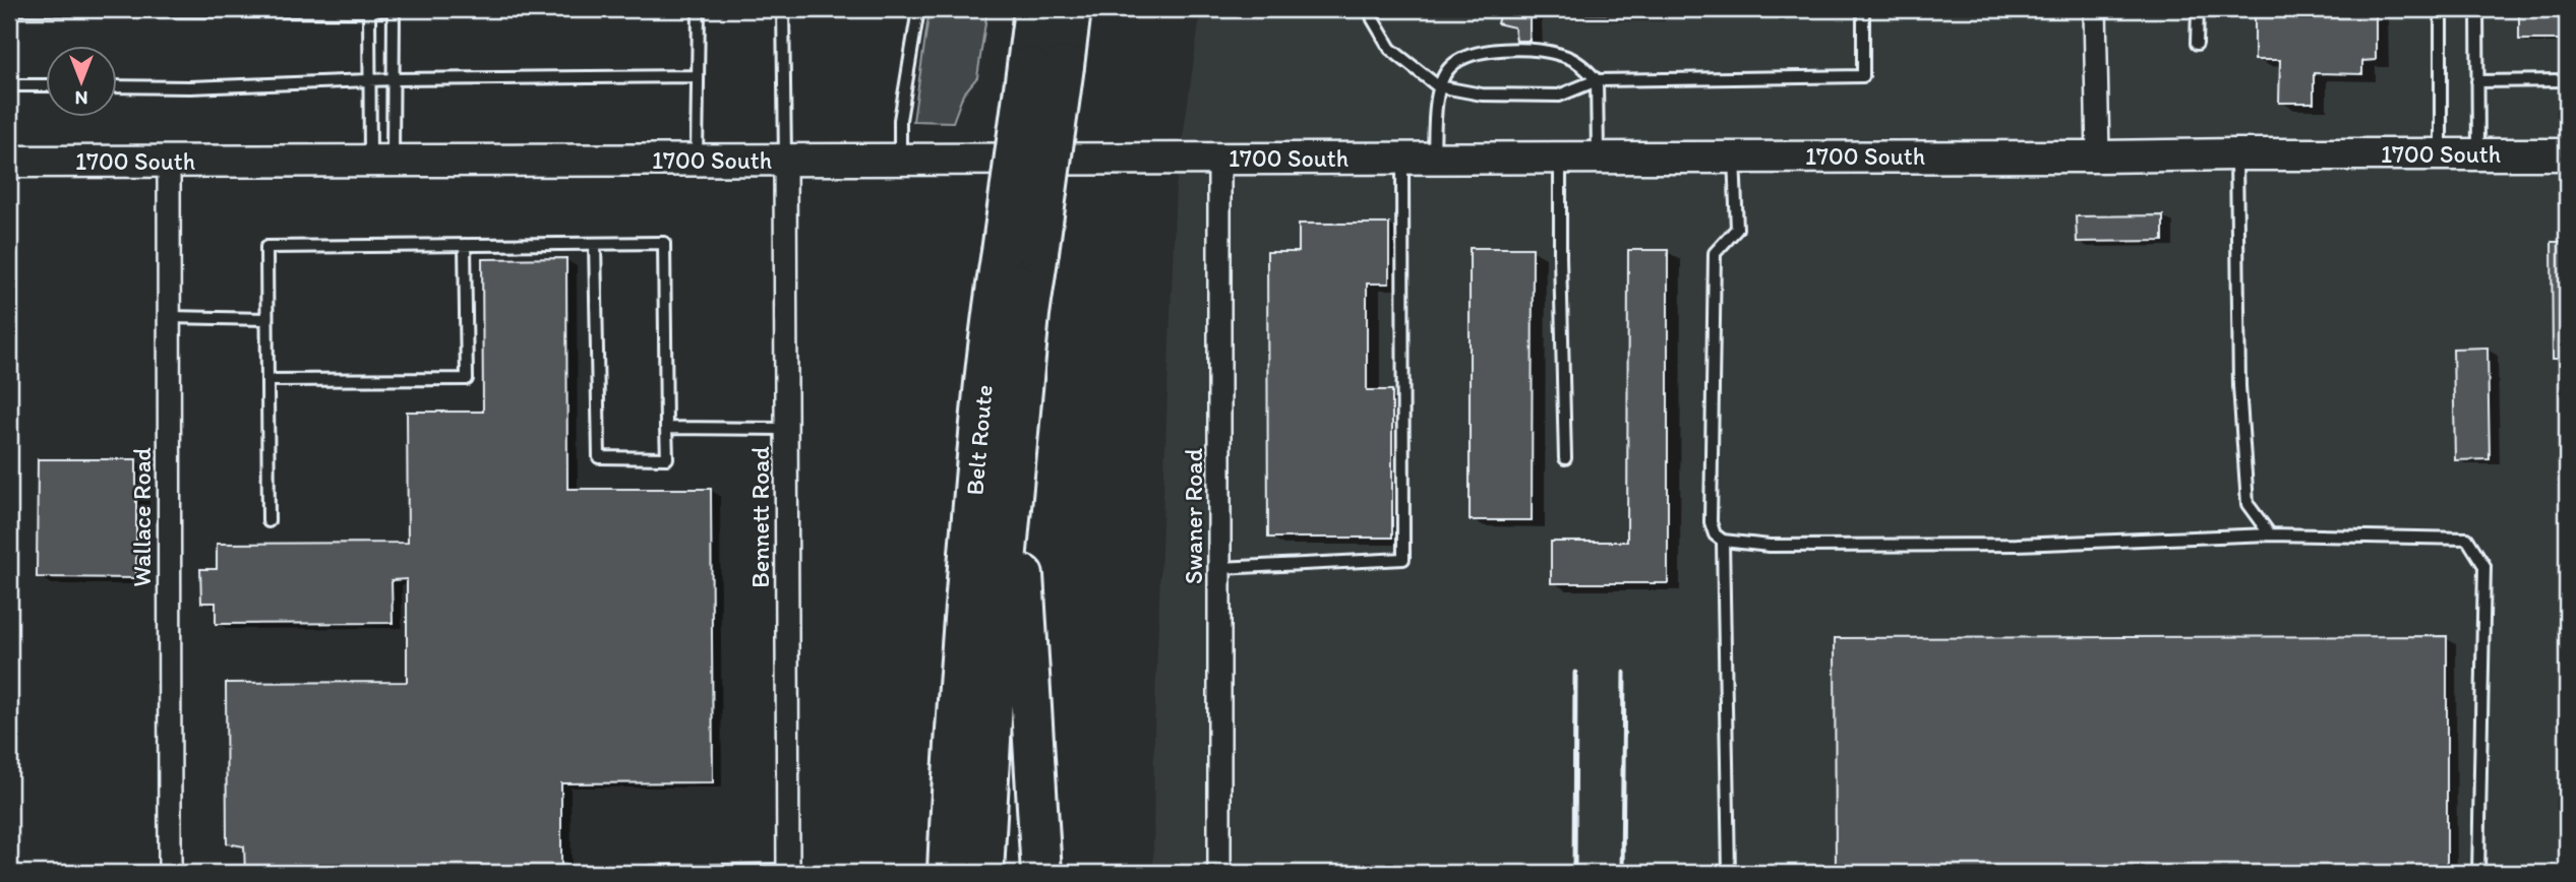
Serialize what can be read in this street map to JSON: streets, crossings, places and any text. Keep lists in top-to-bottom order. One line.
{"streets":{"highway":["Belt Route"],"street":["1700 South","Swaner Road","Wallace Road","Bennett Road"]},"crossings":[["1700 South","Swaner Road"],["1700 South","Wallace Road"],["1700 South","Bennett Road"]],"north":"bottom"}
